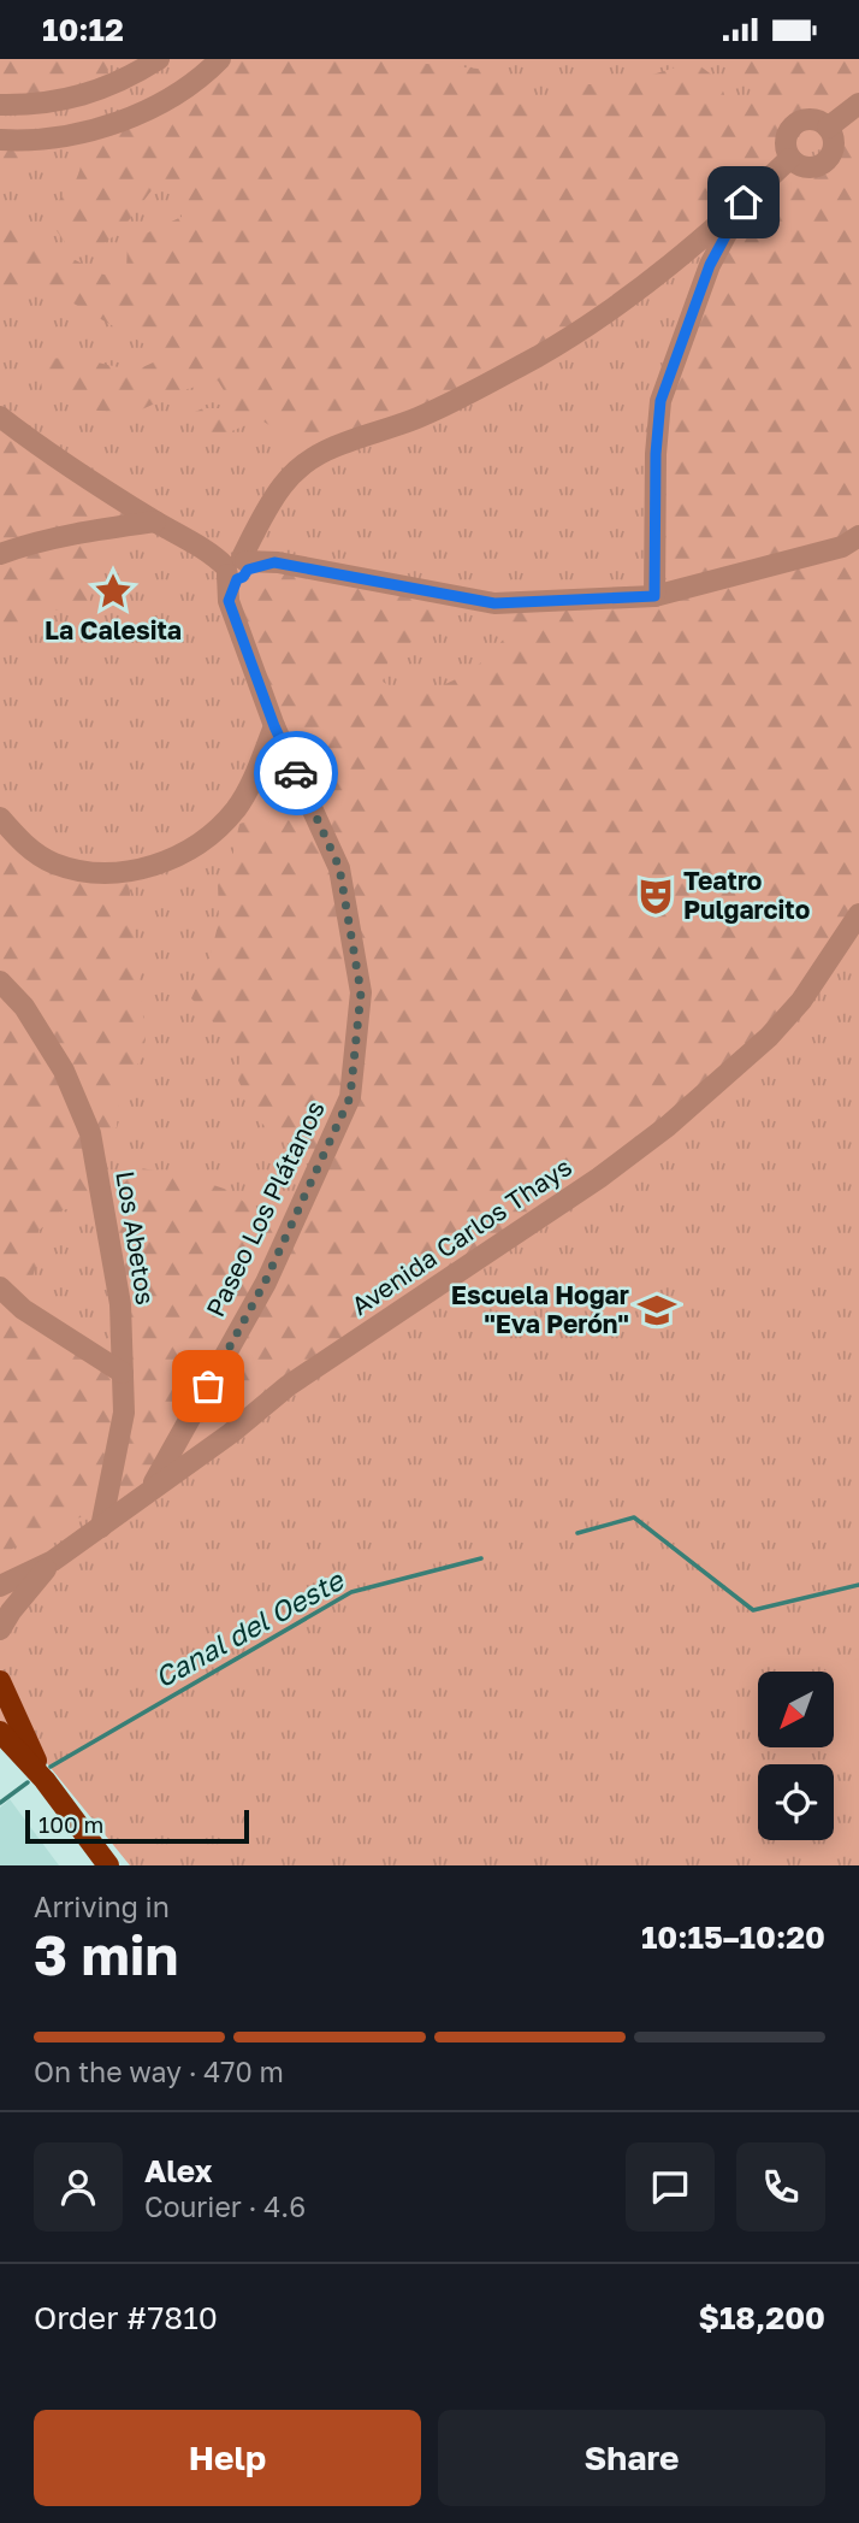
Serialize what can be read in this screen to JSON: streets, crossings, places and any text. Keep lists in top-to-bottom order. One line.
{"streets":{"street":["Paseo Los Plátanos","Avenida Carlos Thays","Los Abetos"]},"crossings":[["Paseo Los Plátanos","Avenida Carlos Thays"],["Avenida Carlos Thays","Los Abetos"]],"water":["Canal del Oeste"],"places":{"place":["La Calesita"],"theatre":["Teatro Pulgarcito"],"school or university":["Escuela Hogar \"Eva Perón\""]},"scale_bar":"100 m","north":"bottom left","page":{"status":"10:12","scale":"100 m","heading":["3 min","Arriving in","10:15–10:20"],"panel":["Alex","Courier · 4.6","Order #7810","$18,200"],"bar":"On the way · 470 m","buttons":["Help","Share"]}}
